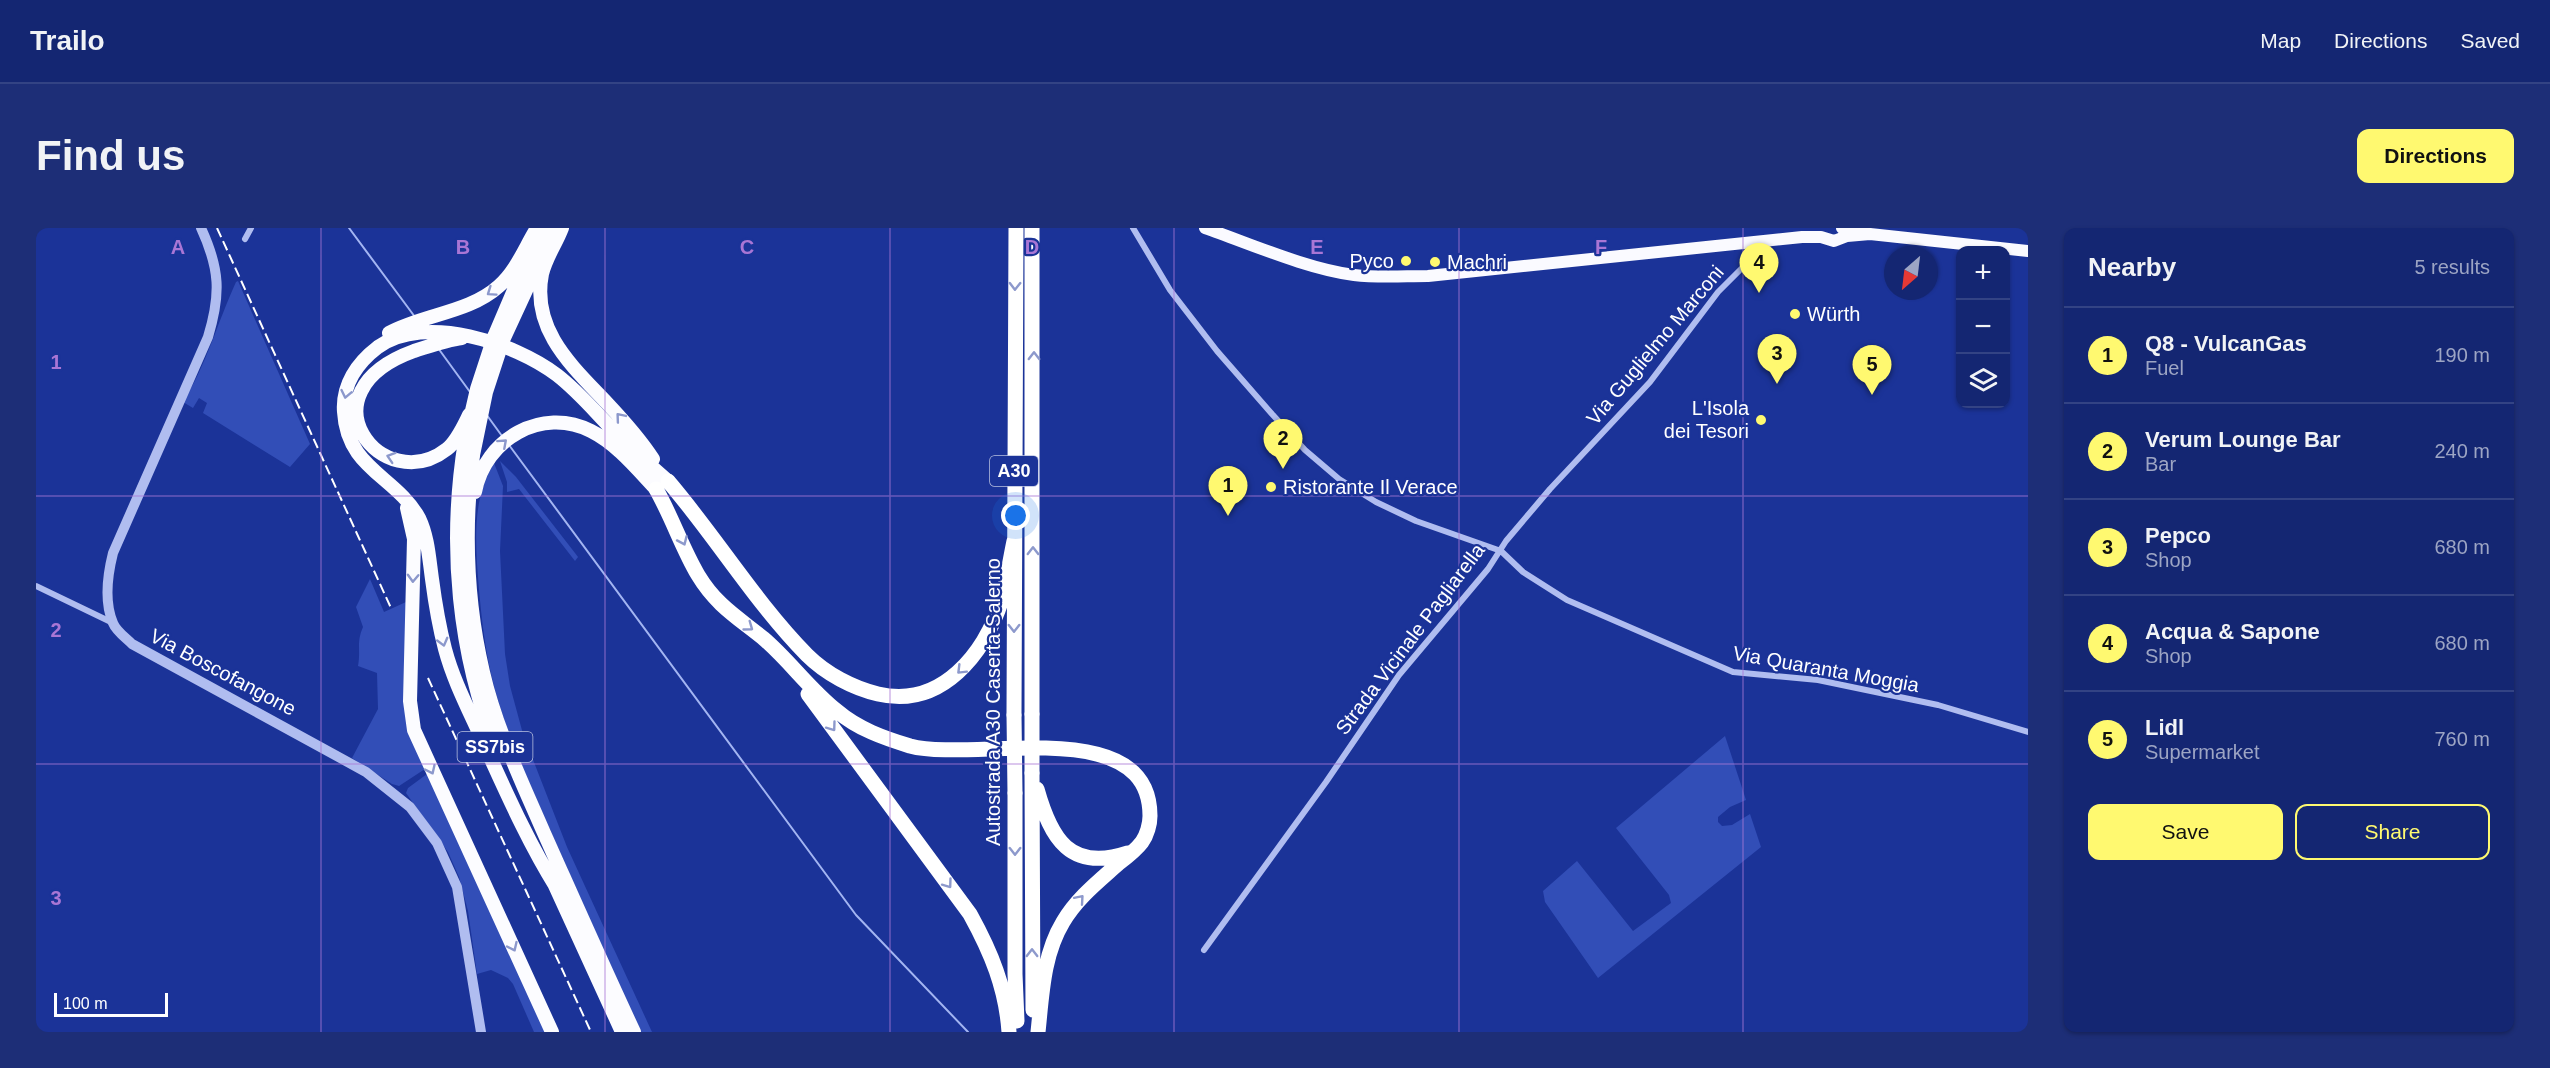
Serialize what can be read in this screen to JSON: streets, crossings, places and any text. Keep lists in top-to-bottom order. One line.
{"streets":{"highway":["A30","Autostrada A30 Caserta-Salerno","SS7bis"],"street":["Via Guglielmo Marconi","Strada Vicinale Pagliarella","Via Quaranta Moggia","Via Boscofangone"]},"crossings":[["Via Guglielmo Marconi","Strada Vicinale Pagliarella"],["Via Guglielmo Marconi","Via Quaranta Moggia"],["Strada Vicinale Pagliarella","Via Quaranta Moggia"]],"places":["Pyco","Machri","Würth","L'Isola dei Tesori","Ristorante Il Verace"],"scale_bar":"100 m","north":"bottom left","page":{"header":"Trailo","nav":["Map","Directions","Saved"],"buttons":["Directions",["Save","Share"]],"title":"Find us","heading":["Nearby","5 results"],"pins":["4","3","5","2","1"],"map_buttons":["+","−"],"list":[{"mark":"1","name":"Q8 - VulcanGas","note":"Fuel","value":"190 m"},{"mark":"2","name":"Verum Lounge Bar","note":"Bar","value":"240 m"},{"mark":"3","name":"Pepco","note":"Shop","value":"680 m"},{"mark":"4","name":"Acqua & Sapone","note":"Shop","value":"680 m"},{"mark":"5","name":"Lidl","note":"Supermarket","value":"760 m"}],"scale":"100 m"},"grid":{"columns":["A","B","C","D","E","F"],"rows":["1","2","3"]}}
